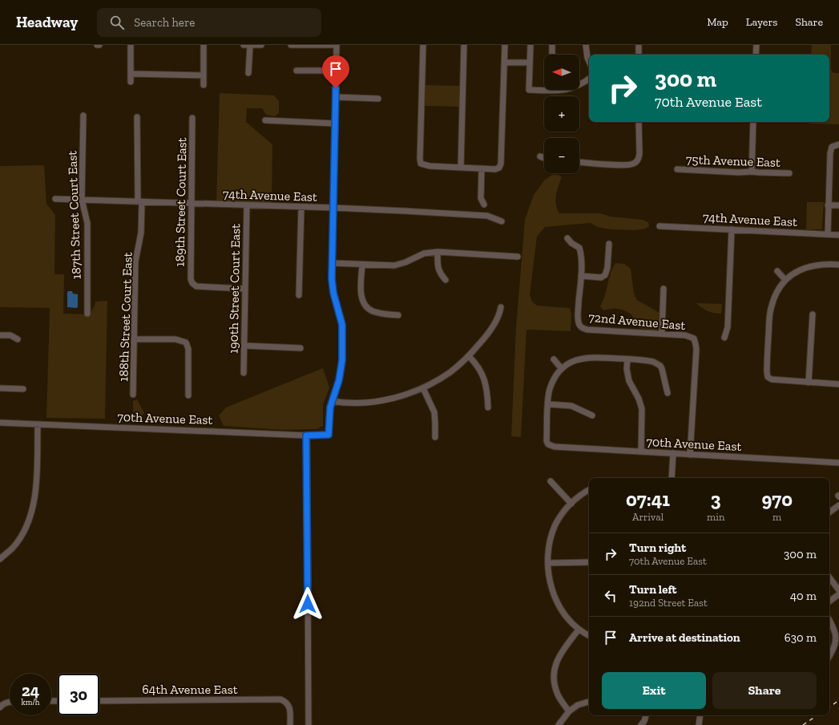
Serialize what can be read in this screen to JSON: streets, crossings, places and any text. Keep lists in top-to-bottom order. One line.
{"streets":{"street":["75th Avenue East","74th Avenue East","189th Street Court East","187th Street Court East","190th Street Court East","188th Street Court East","72nd Avenue East","70th Avenue East","64th Avenue East"]},"crossings":[["74th Avenue East","189th Street Court East"],["74th Avenue East","187th Street Court East"],["74th Avenue East","190th Street Court East"],["74th Avenue East","188th Street Court East"],["189th Street Court East","190th Street Court East"],["72nd Avenue East","70th Avenue East"]],"north":"left","page":{"header":"Headway","search":"Search here","nav":["Map","Layers","Share"],"map_buttons":["+","−"],"turn":["300 m","70th Avenue East"],"eta":["07:41","Arrival","3","min","970","m"],"list":[{"name":"Turn right","note":"70th Avenue East","value":"300 m"},{"name":"Turn left","note":"192nd Street East","value":"40 m"},{"name":"Arrive at destination","value":"630 m"}],"buttons":["Exit","Share"],"speed":"24 km/h","limit":"30"}}
